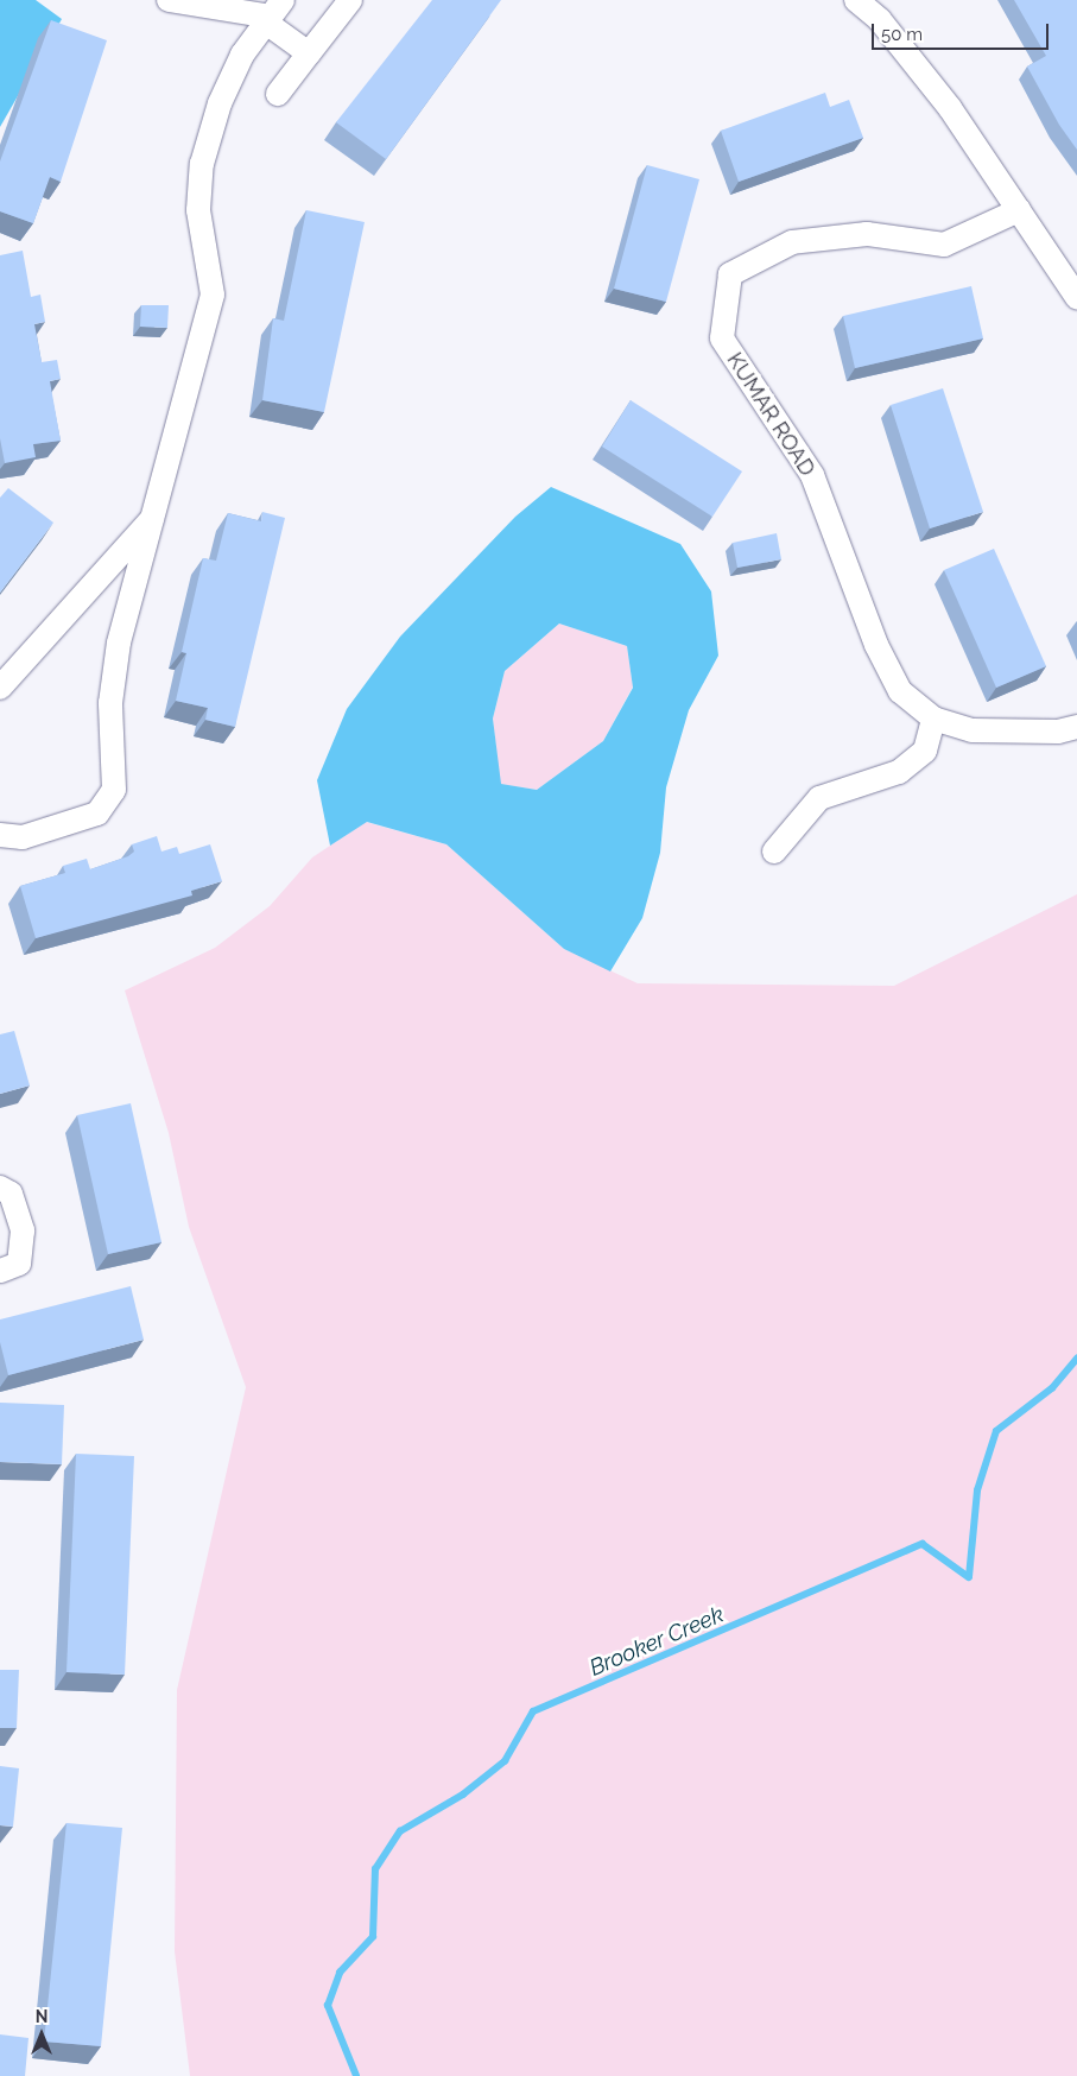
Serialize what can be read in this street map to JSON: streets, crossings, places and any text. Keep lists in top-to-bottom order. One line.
{"streets":{"street":["KUMAR ROAD"]},"water":["Brooker Creek"],"scale_bar":"50 m","north":"top"}
